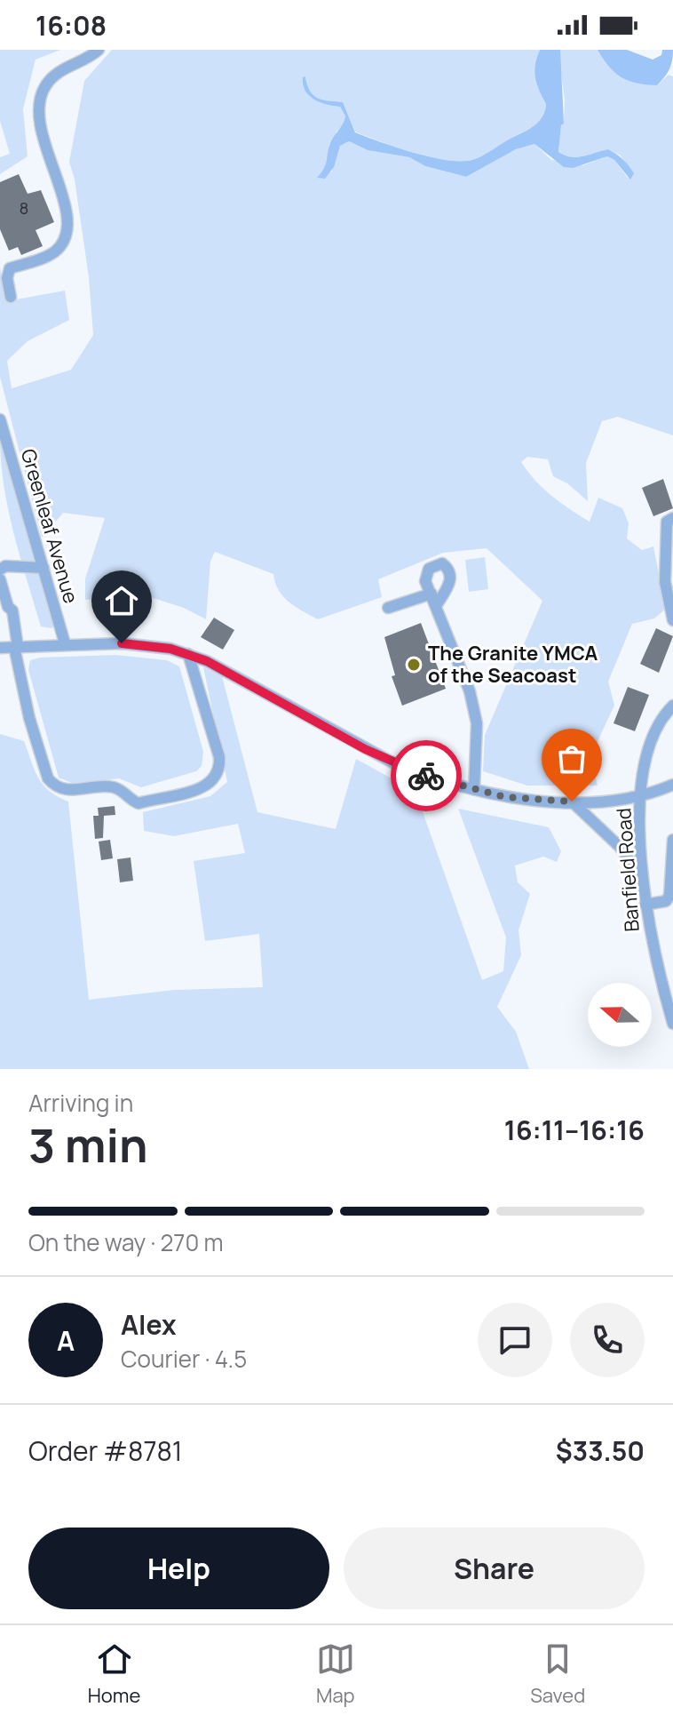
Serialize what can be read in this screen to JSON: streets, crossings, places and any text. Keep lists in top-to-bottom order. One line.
{"streets":{"street":["Greenleaf Avenue","Banfield Road"]},"places":["The Granite YMCA of the Seacoast"],"house_numbers":["8"],"north":"left","page":{"status":"16:08","heading":["3 min","Arriving in","16:11–16:16"],"panel":["Alex","Courier · 4.5","Order #8781","$33.50"],"bar":"On the way · 270 m","round":"A","buttons":["Help","Share"],"tabs":["Home","Map","Saved"]}}
